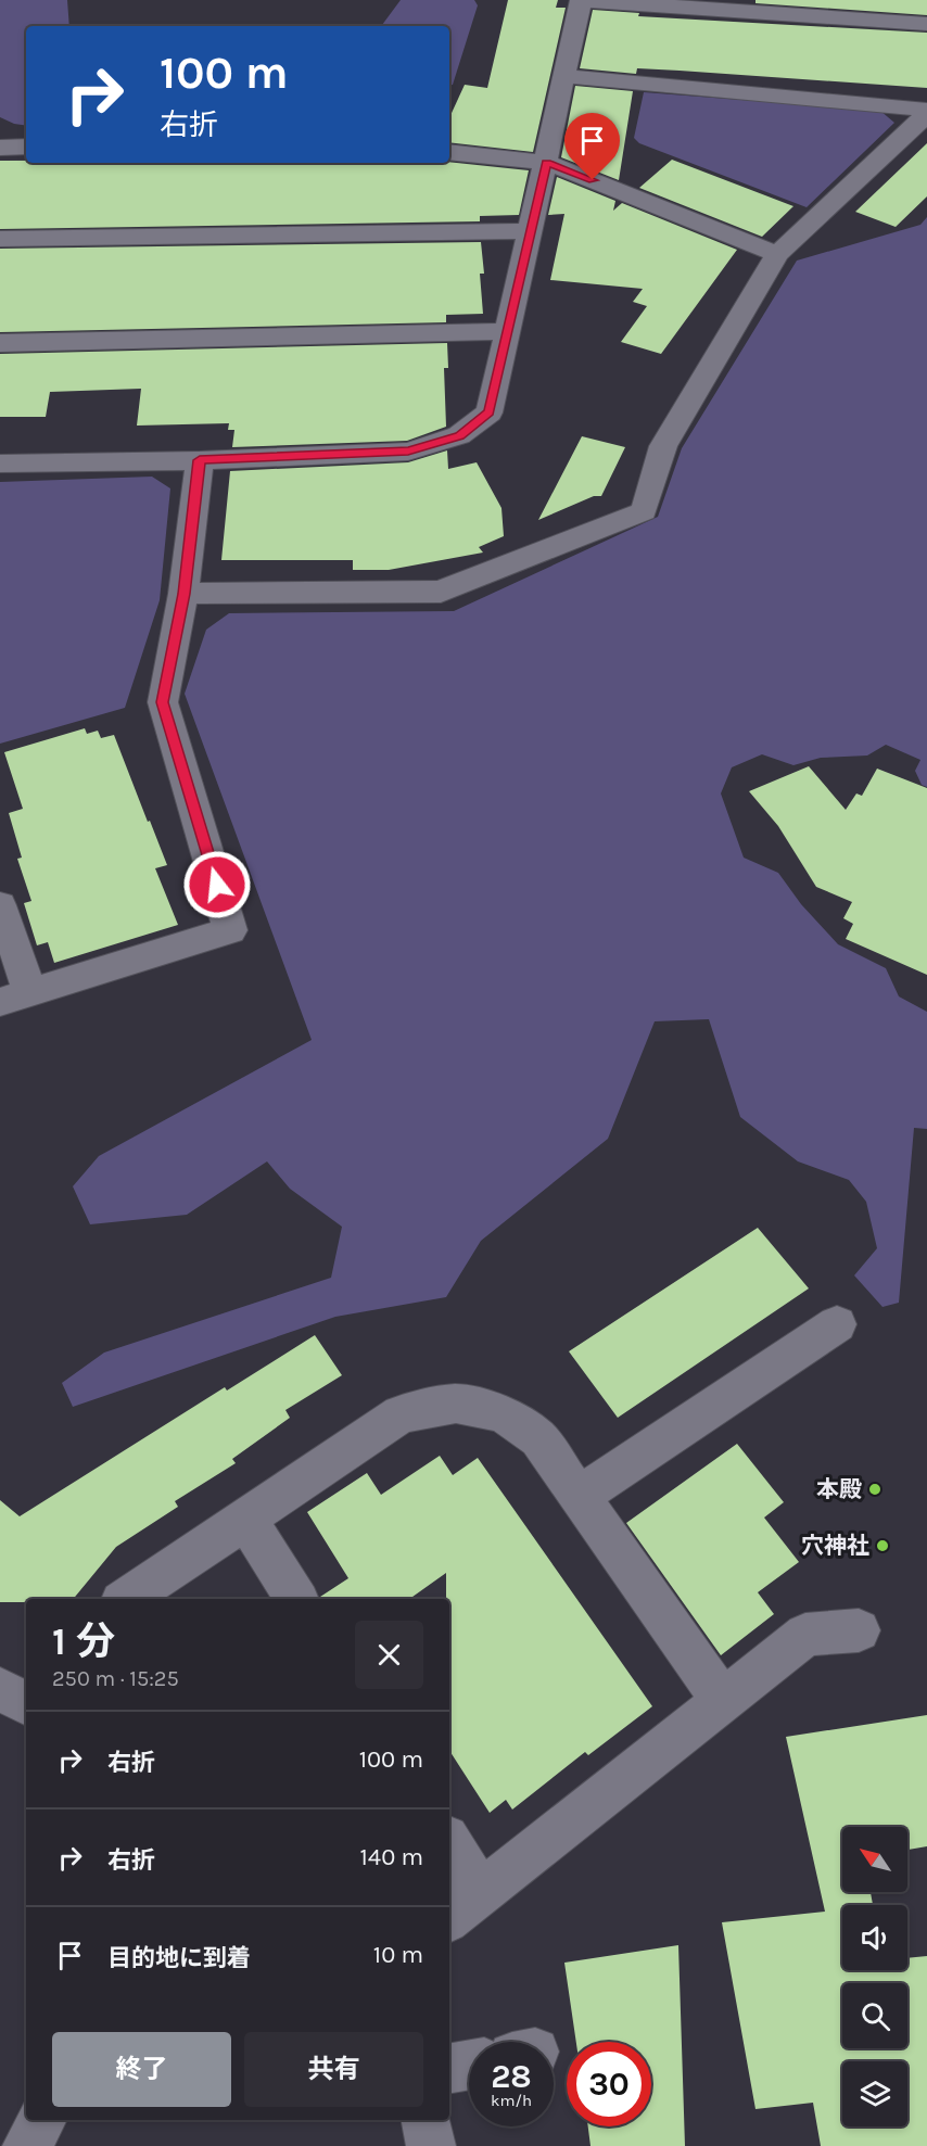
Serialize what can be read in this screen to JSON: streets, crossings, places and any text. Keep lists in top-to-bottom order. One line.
{"places":["本殿","穴神社"],"north":"top left","page":{"turn":["100 m","右折"],"heading":["1 分","250 m · 15:25"],"list":[{"name":"右折","value":"100 m"},{"name":"右折","value":"140 m"},{"name":"目的地に到着","value":"10 m"}],"buttons":["終了","共有"],"speed":"28 km/h","limit":"30"}}
